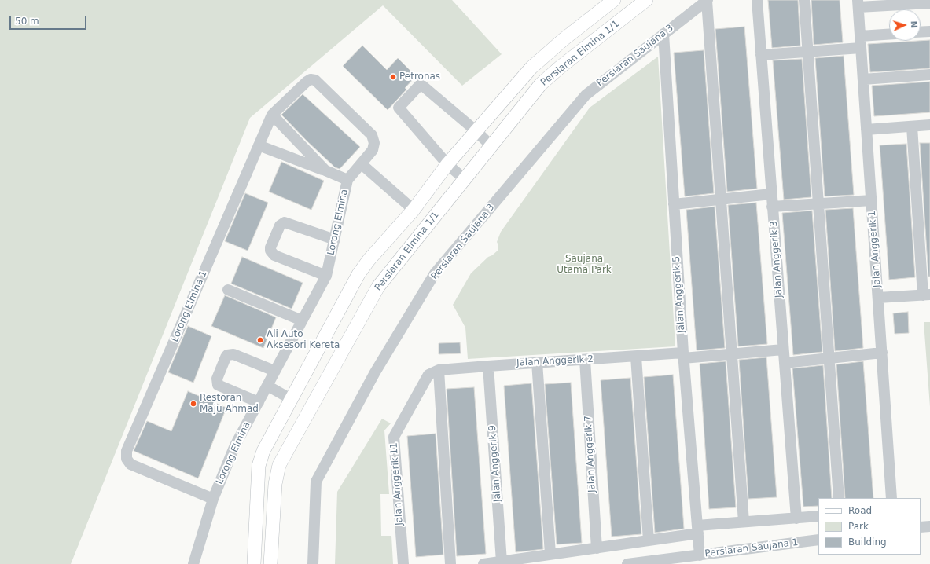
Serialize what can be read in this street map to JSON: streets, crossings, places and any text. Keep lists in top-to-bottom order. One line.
{"streets":{"main road":["Persiaran Elmina 1/1"],"street":["Persiaran Saujana 3","Lorong Elmina","Jalan Anggerik 1","Jalan Anggerik 3","Jalan Anggerik 5","Lorong Elmina 1","Jalan Anggerik 2","Jalan Anggerik 7","Jalan Anggerik 9","Jalan Anggerik 11","Persiaran Saujana 1"]},"crossings":[["Persiaran Saujana 3","Jalan Anggerik 5"],["Lorong Elmina","Lorong Elmina 1"],["Jalan Anggerik 3","Jalan Anggerik 2"],["Jalan Anggerik 5","Jalan Anggerik 2"],["Jalan Anggerik 5","Persiaran Saujana 1"],["Jalan Anggerik 2","Jalan Anggerik 7"],["Jalan Anggerik 2","Jalan Anggerik 9"],["Jalan Anggerik 2","Jalan Anggerik 11"]],"parks":["Saujana Utama Park"],"places":["Petronas","Ali Auto Aksesori Kereta","Restoran Maju Ahmad"],"legend":["Road","Park","Building"],"scale_bar":"50 m","north":"right"}
